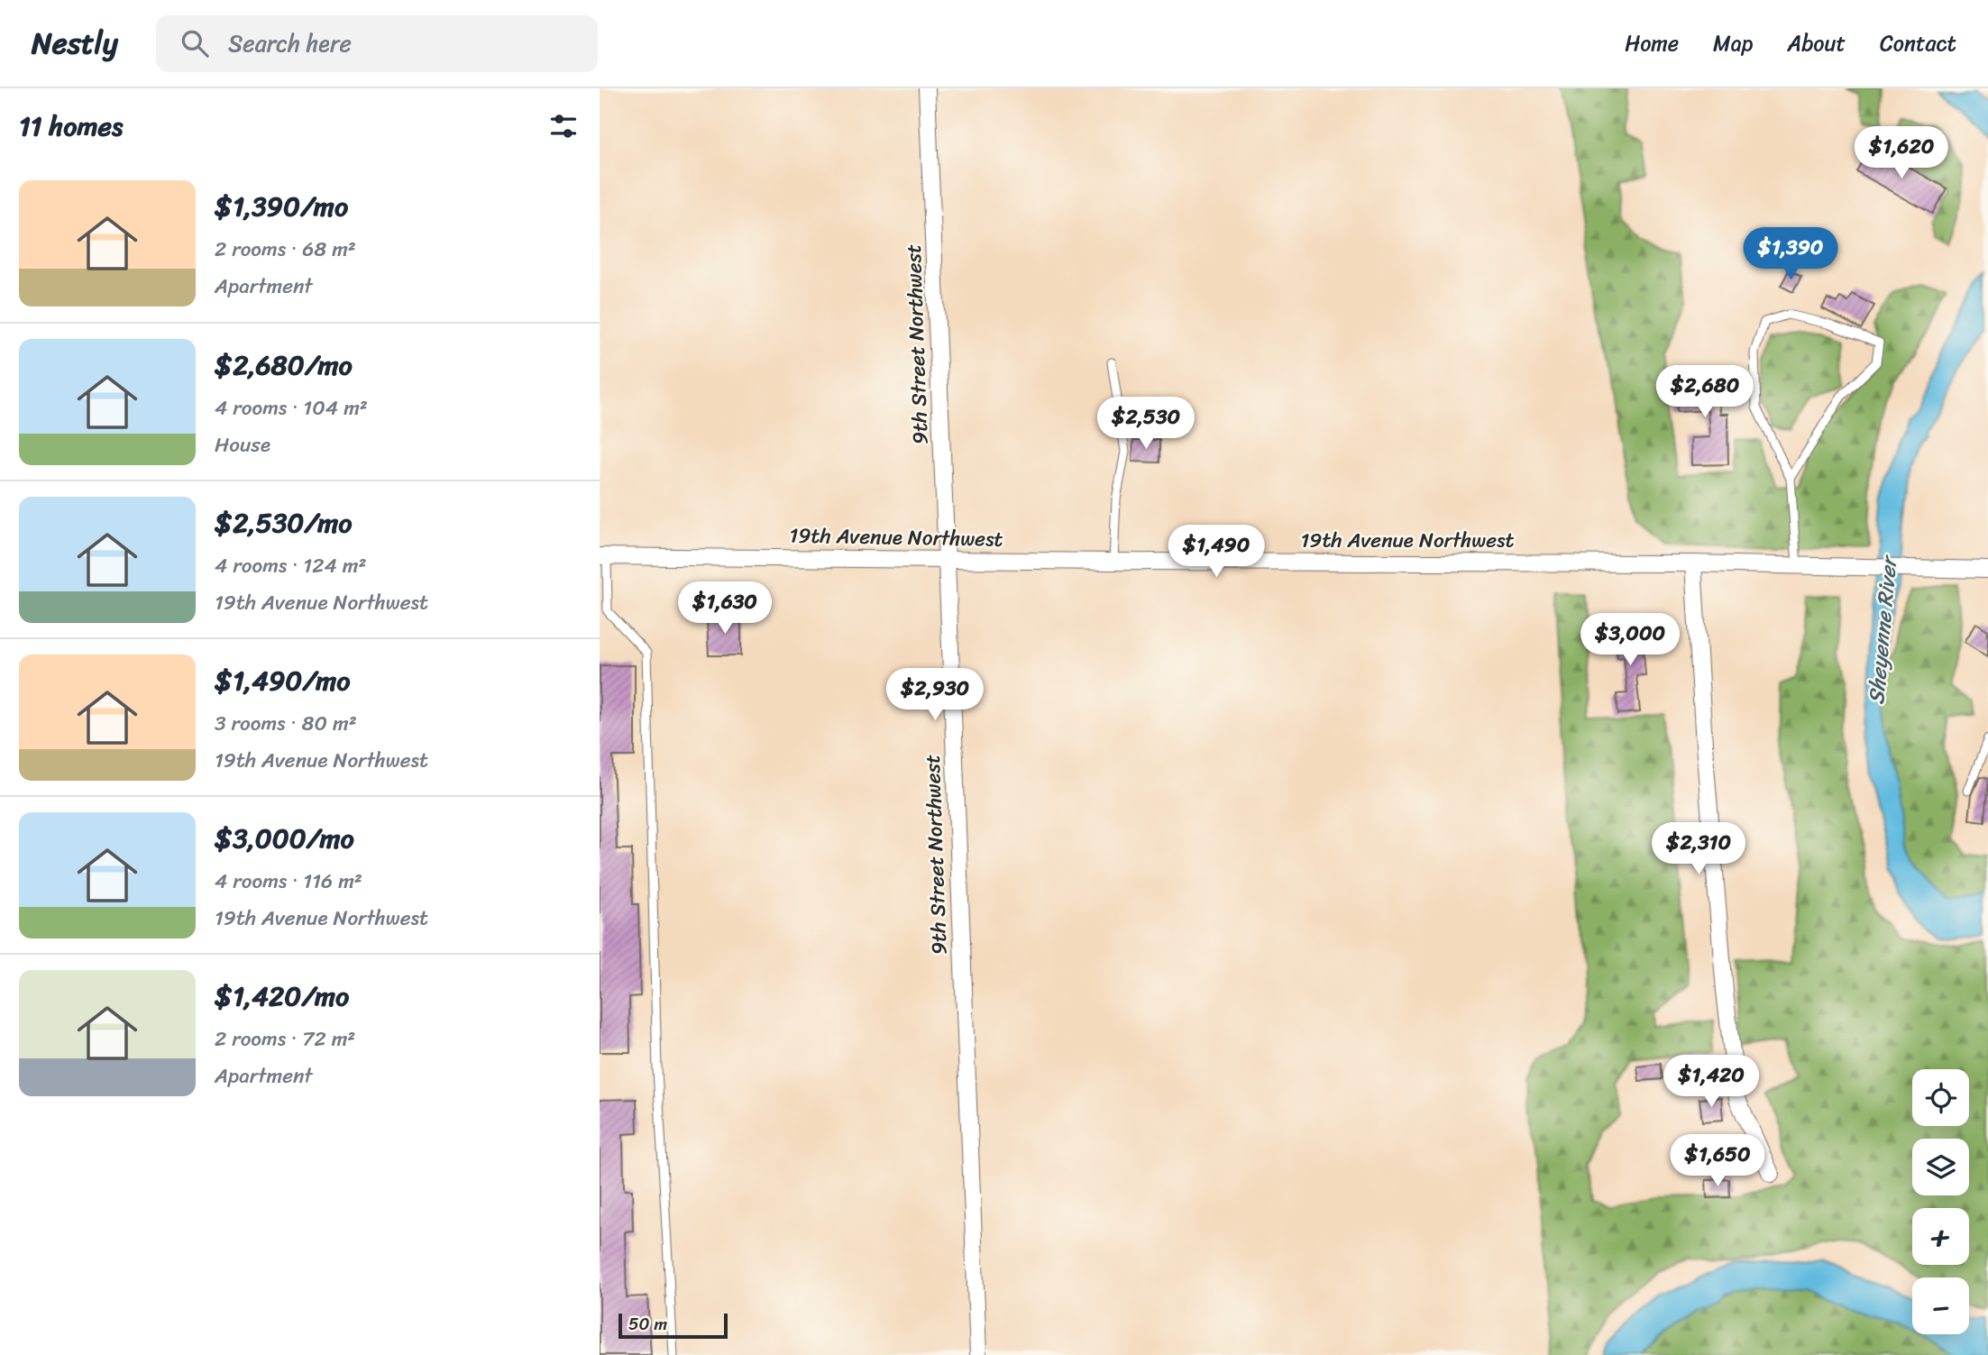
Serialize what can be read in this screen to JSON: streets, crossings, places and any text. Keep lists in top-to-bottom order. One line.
{"streets":{"street":["9th Street Northwest","19th Avenue Northwest"]},"crossings":[["9th Street Northwest","19th Avenue Northwest"]],"water":["Sheyenne River"],"scale_bar":"50 m","page":{"header":"Nestly","search":"Search here","nav":["Home","Map","About","Contact"],"heading":"11 homes","price":["$1,620","$1,390","$2,680","$2,530","$1,490","$1,630","$3,000","$2,930","$2,310","$1,420","$1,650"],"list":[{"name":"$1,390/mo","note":"2 rooms · 68 m² · Apartment"},{"name":"$2,680/mo","note":"4 rooms · 104 m² · House"},{"name":"$2,530/mo","note":"4 rooms · 124 m² · 19th Avenue Northwest"},{"name":"$1,490/mo","note":"3 rooms · 80 m² · 19th Avenue Northwest"},{"name":"$3,000/mo","note":"4 rooms · 116 m² · 19th Avenue Northwest"},{"name":"$1,420/mo","note":"2 rooms · 72 m² · Apartment"}],"map_buttons":["+","−"],"scale":"50 m"}}
